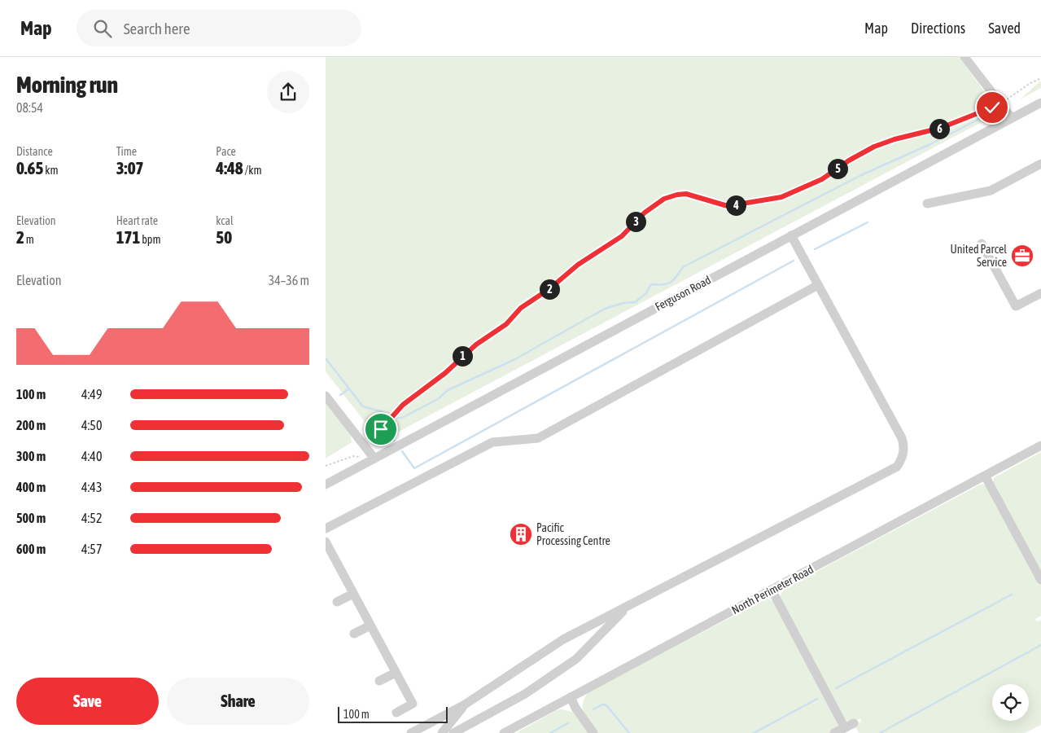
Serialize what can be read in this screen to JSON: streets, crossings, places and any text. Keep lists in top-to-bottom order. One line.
{"streets":{"street":["Ferguson Road","North Perimeter Road"]},"places":{"office":["United Parcel Service"],"building":["Pacific Processing Centre"]},"scale_bar":"100 m","page":{"header":"Map","search":"Search here","nav":["Map","Directions","Saved"],"heading":["Morning run","08:54"],"pins":["6","5","4","3","2","1"],"stats":[["Distance","0.65 km"],["Time","3:07"],["Pace","4:48 /km"],["Elevation","2 m"],["Heart rate","171 bpm"],["kcal","50"]],"chart":["Elevation","34–36 m"],"list":[{"name":"100 m","note":"4:49"},{"name":"200 m","note":"4:50"},{"name":"300 m","note":"4:40"},{"name":"400 m","note":"4:43"},{"name":"500 m","note":"4:52"},{"name":"600 m","note":"4:57"}],"buttons":["Save","Share"],"scale":"100 m"}}
